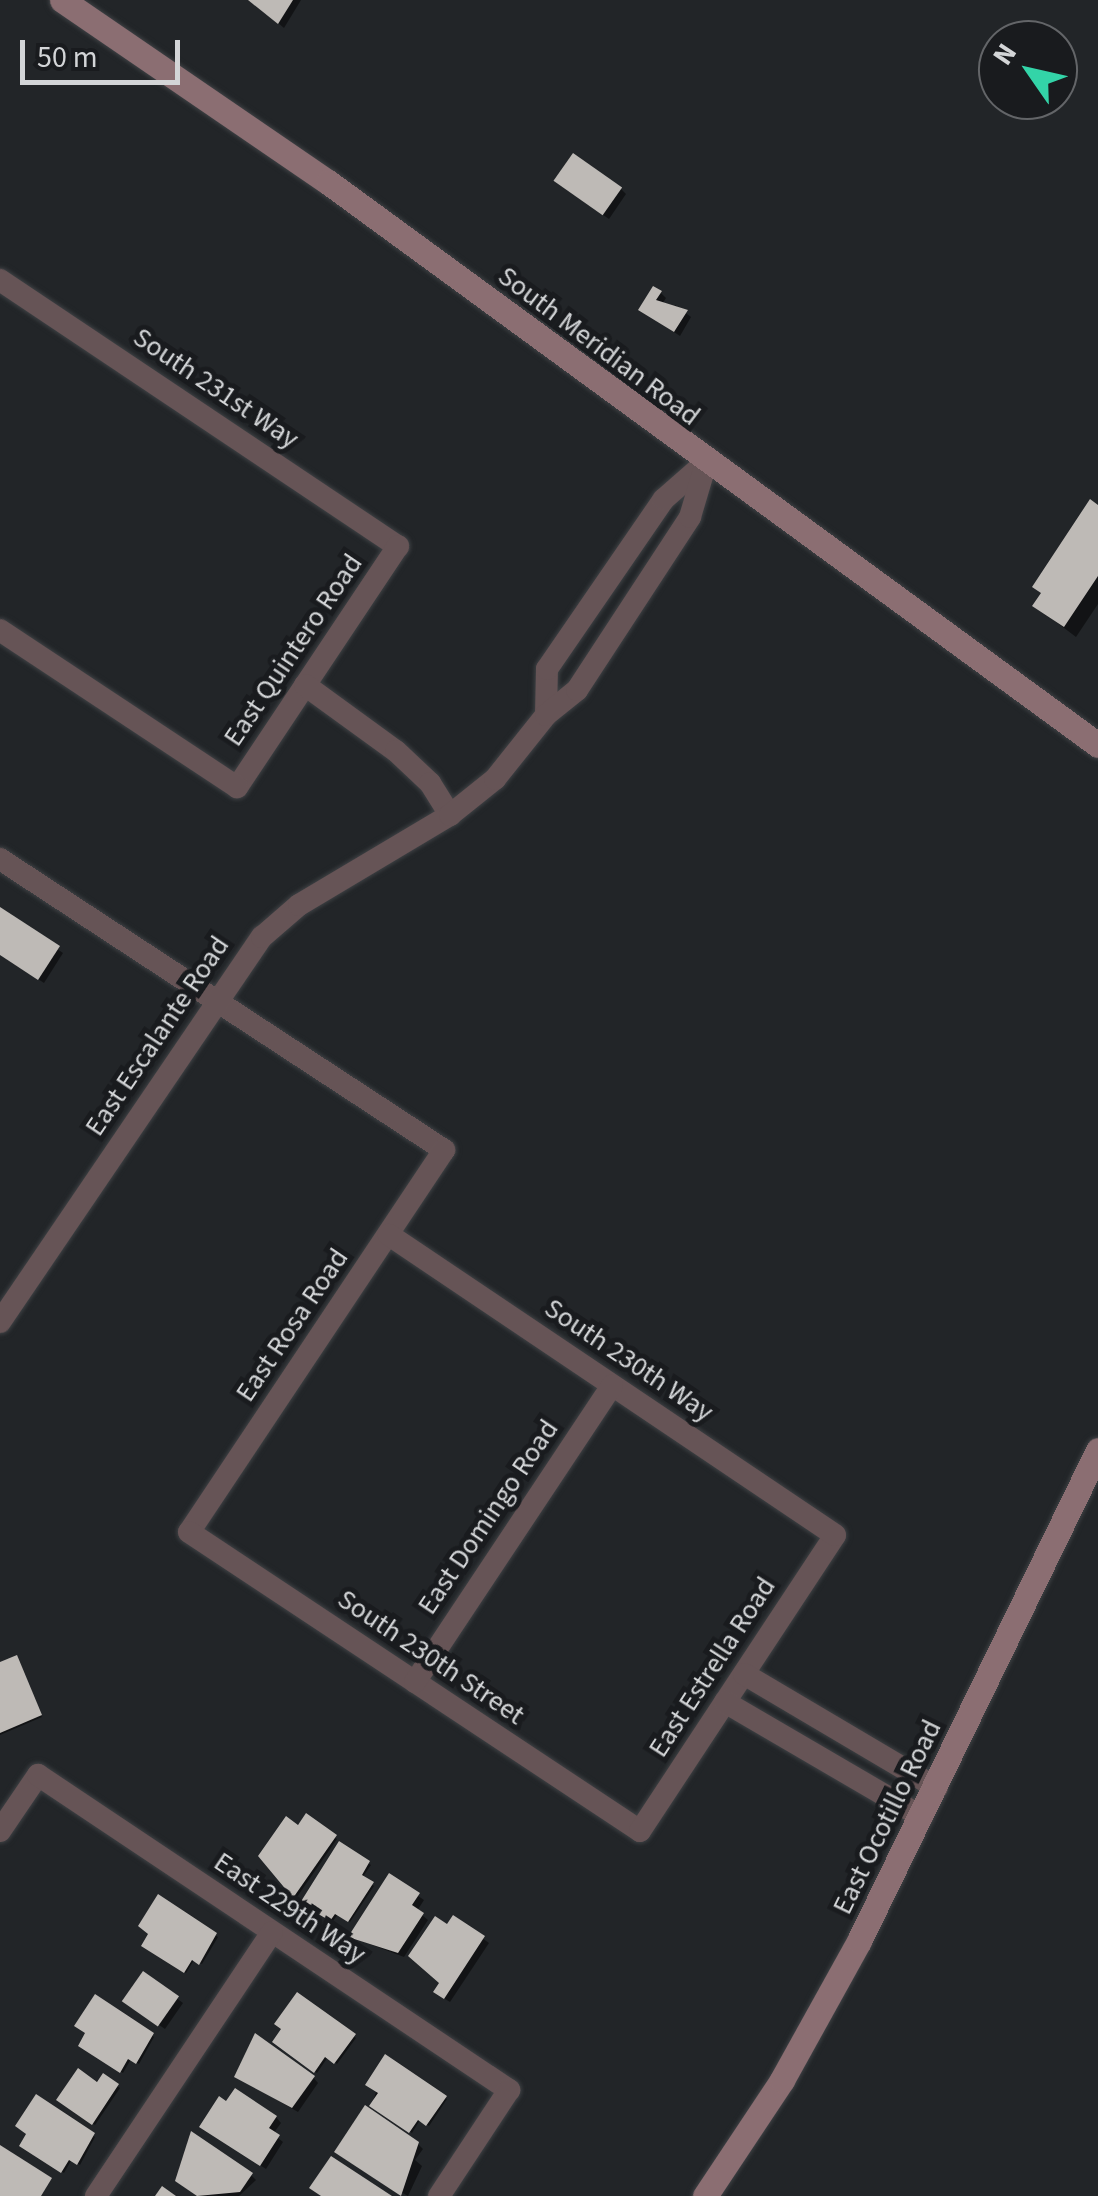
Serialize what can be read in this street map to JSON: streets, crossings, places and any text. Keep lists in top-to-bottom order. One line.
{"streets":{"street":["South Meridian Road","South 231st Way","East Quintero Road","East Escalante Road","East Rosa Road","South 230th Way","East Domingo Road","South 230th Street","East Estrella Road","East Ocotillo Road","East 229th Way"]},"crossings":[["South Meridian Road","East Escalante Road"],["South 231st Way","East Quintero Road"],["East Escalante Road","East Rosa Road"],["East Rosa Road","South 230th Way"],["East Rosa Road","South 230th Street"],["South 230th Way","East Domingo Road"],["South 230th Way","East Estrella Road"],["East Domingo Road","South 230th Street"],["South 230th Street","East Estrella Road"]],"scale_bar":"50 m","north":"top left"}
